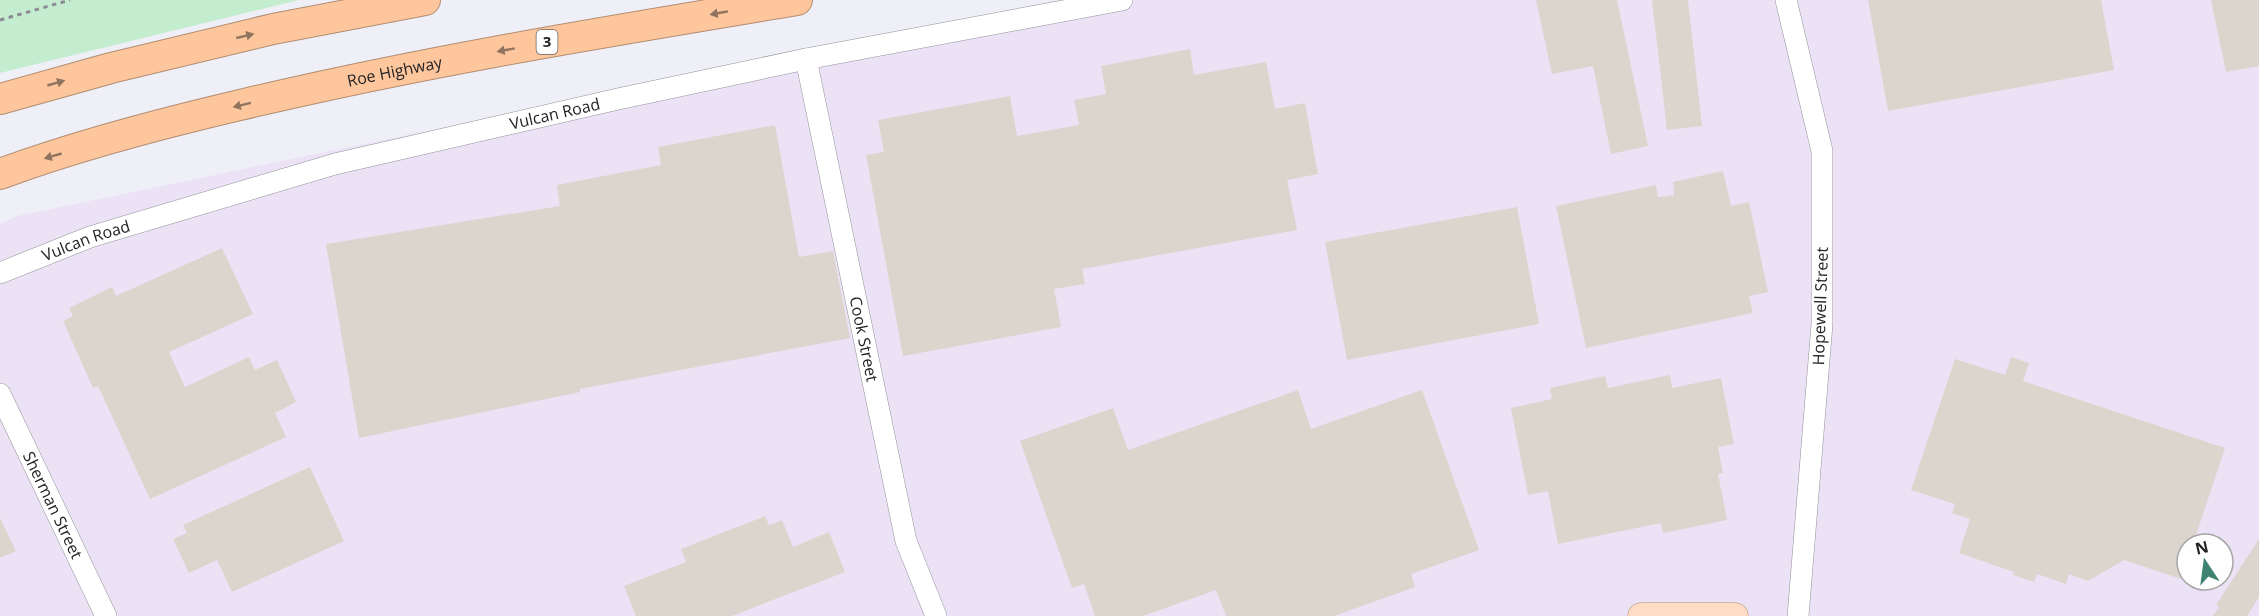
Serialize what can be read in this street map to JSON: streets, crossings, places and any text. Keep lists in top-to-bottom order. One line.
{"streets":{"highway":["3","Roe Highway"],"street":["Vulcan Road","Hopewell Street","Cook Street","Sherman Street"]},"crossings":[["Vulcan Road","Cook Street"]],"north":"top"}
